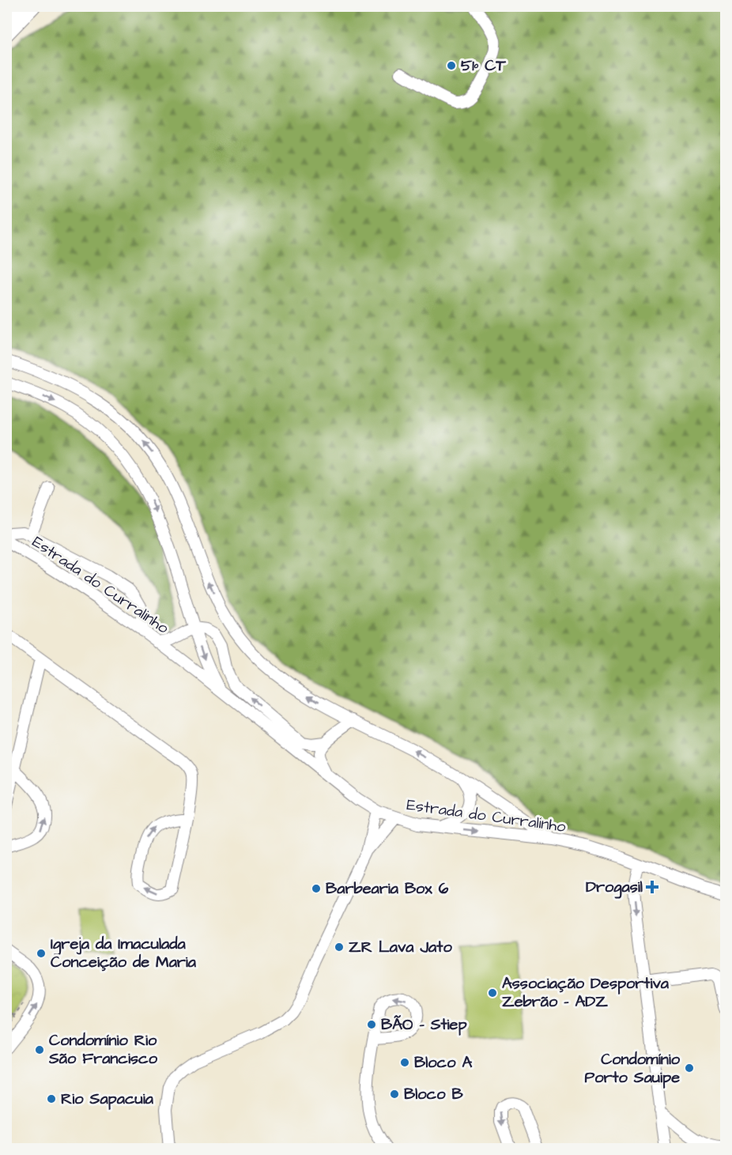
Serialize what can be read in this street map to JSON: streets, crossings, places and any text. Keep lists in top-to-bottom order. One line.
{"streets":{"street":["Estrada do Curralinho"]},"places":{"other":["51º CT","Barbearia Box 6","ZR Lava Jato","Igreja da Imaculada Conceição de Maria","Associação Desportiva Zebrão - ADZ","BÃO - Stiep","Condomínio Rio São Francisco","Bloco A","Condomínio Porto Sauipe","Bloco B","Rio Sapacuia"],"health":["Drogasil"]}}
